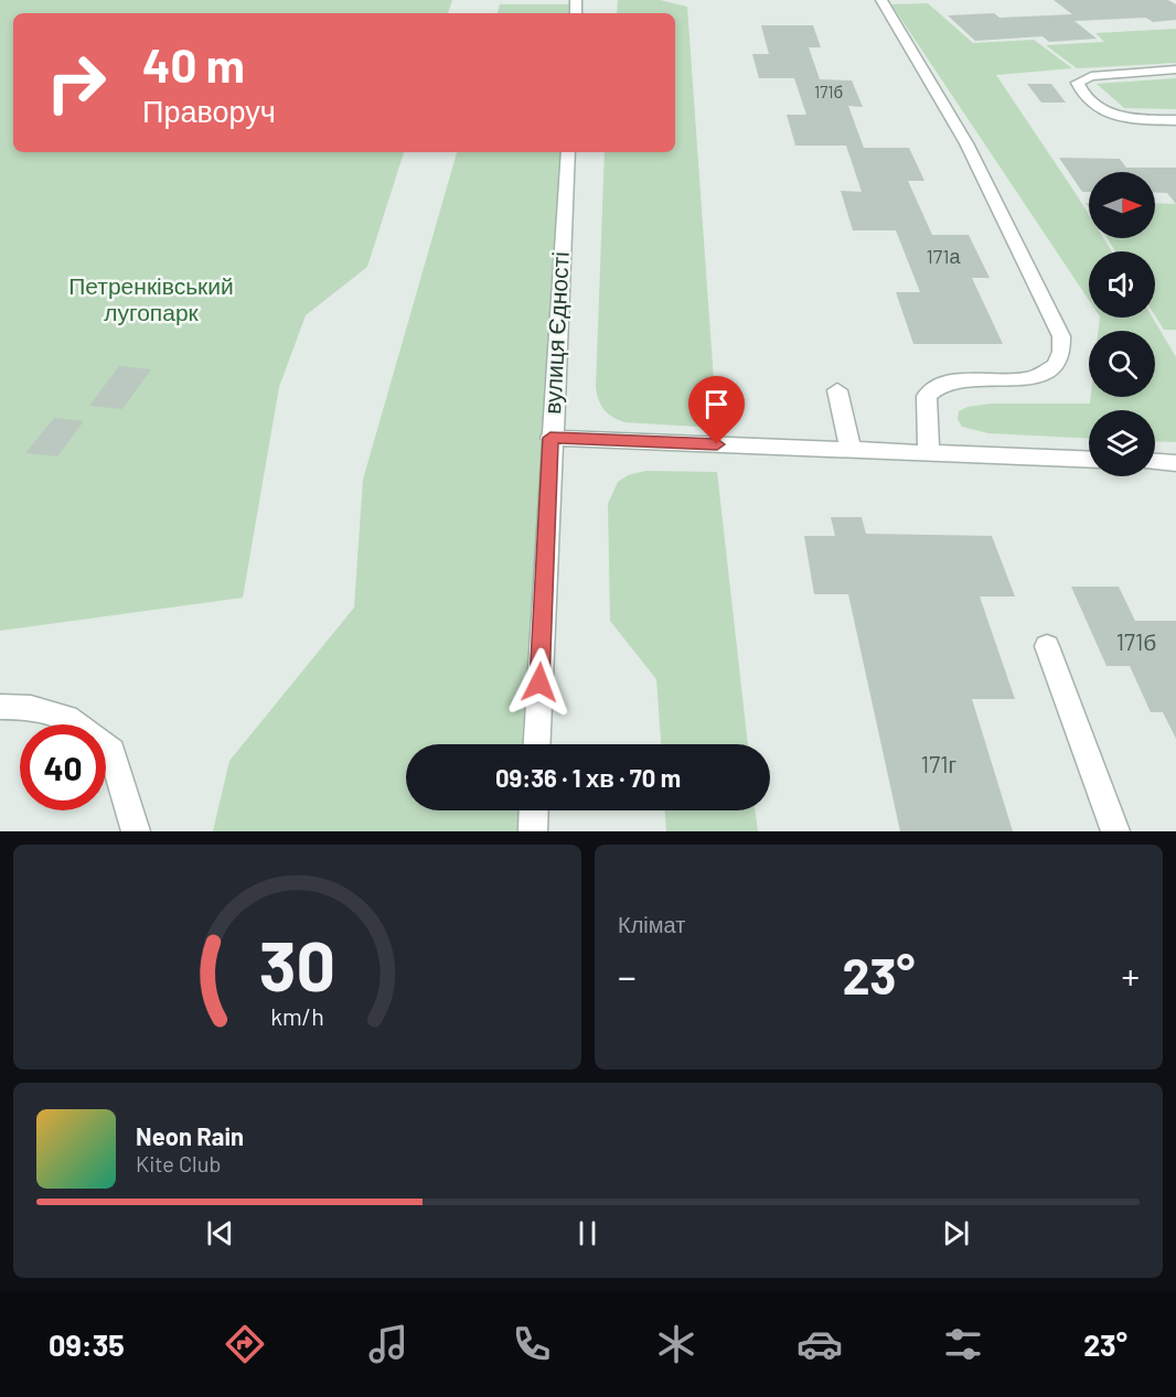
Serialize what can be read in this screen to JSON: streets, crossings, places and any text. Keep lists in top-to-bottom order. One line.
{"streets":{"street":["вулиця Єдності"]},"parks":["Петренківський лугопарк"],"house_numbers":["171б","171а","171б","171г"],"north":"right","page":{"turn":["40 m","Праворуч"],"limit":"40","trip":"09:36 · 1 хв · 70 m","tile":"Клімат","heat":["−","23°","+"],"song":["Neon Rain","Kite Club"],"tabs":["09:35","23°"],"gauge":["30","km/h"]}}
